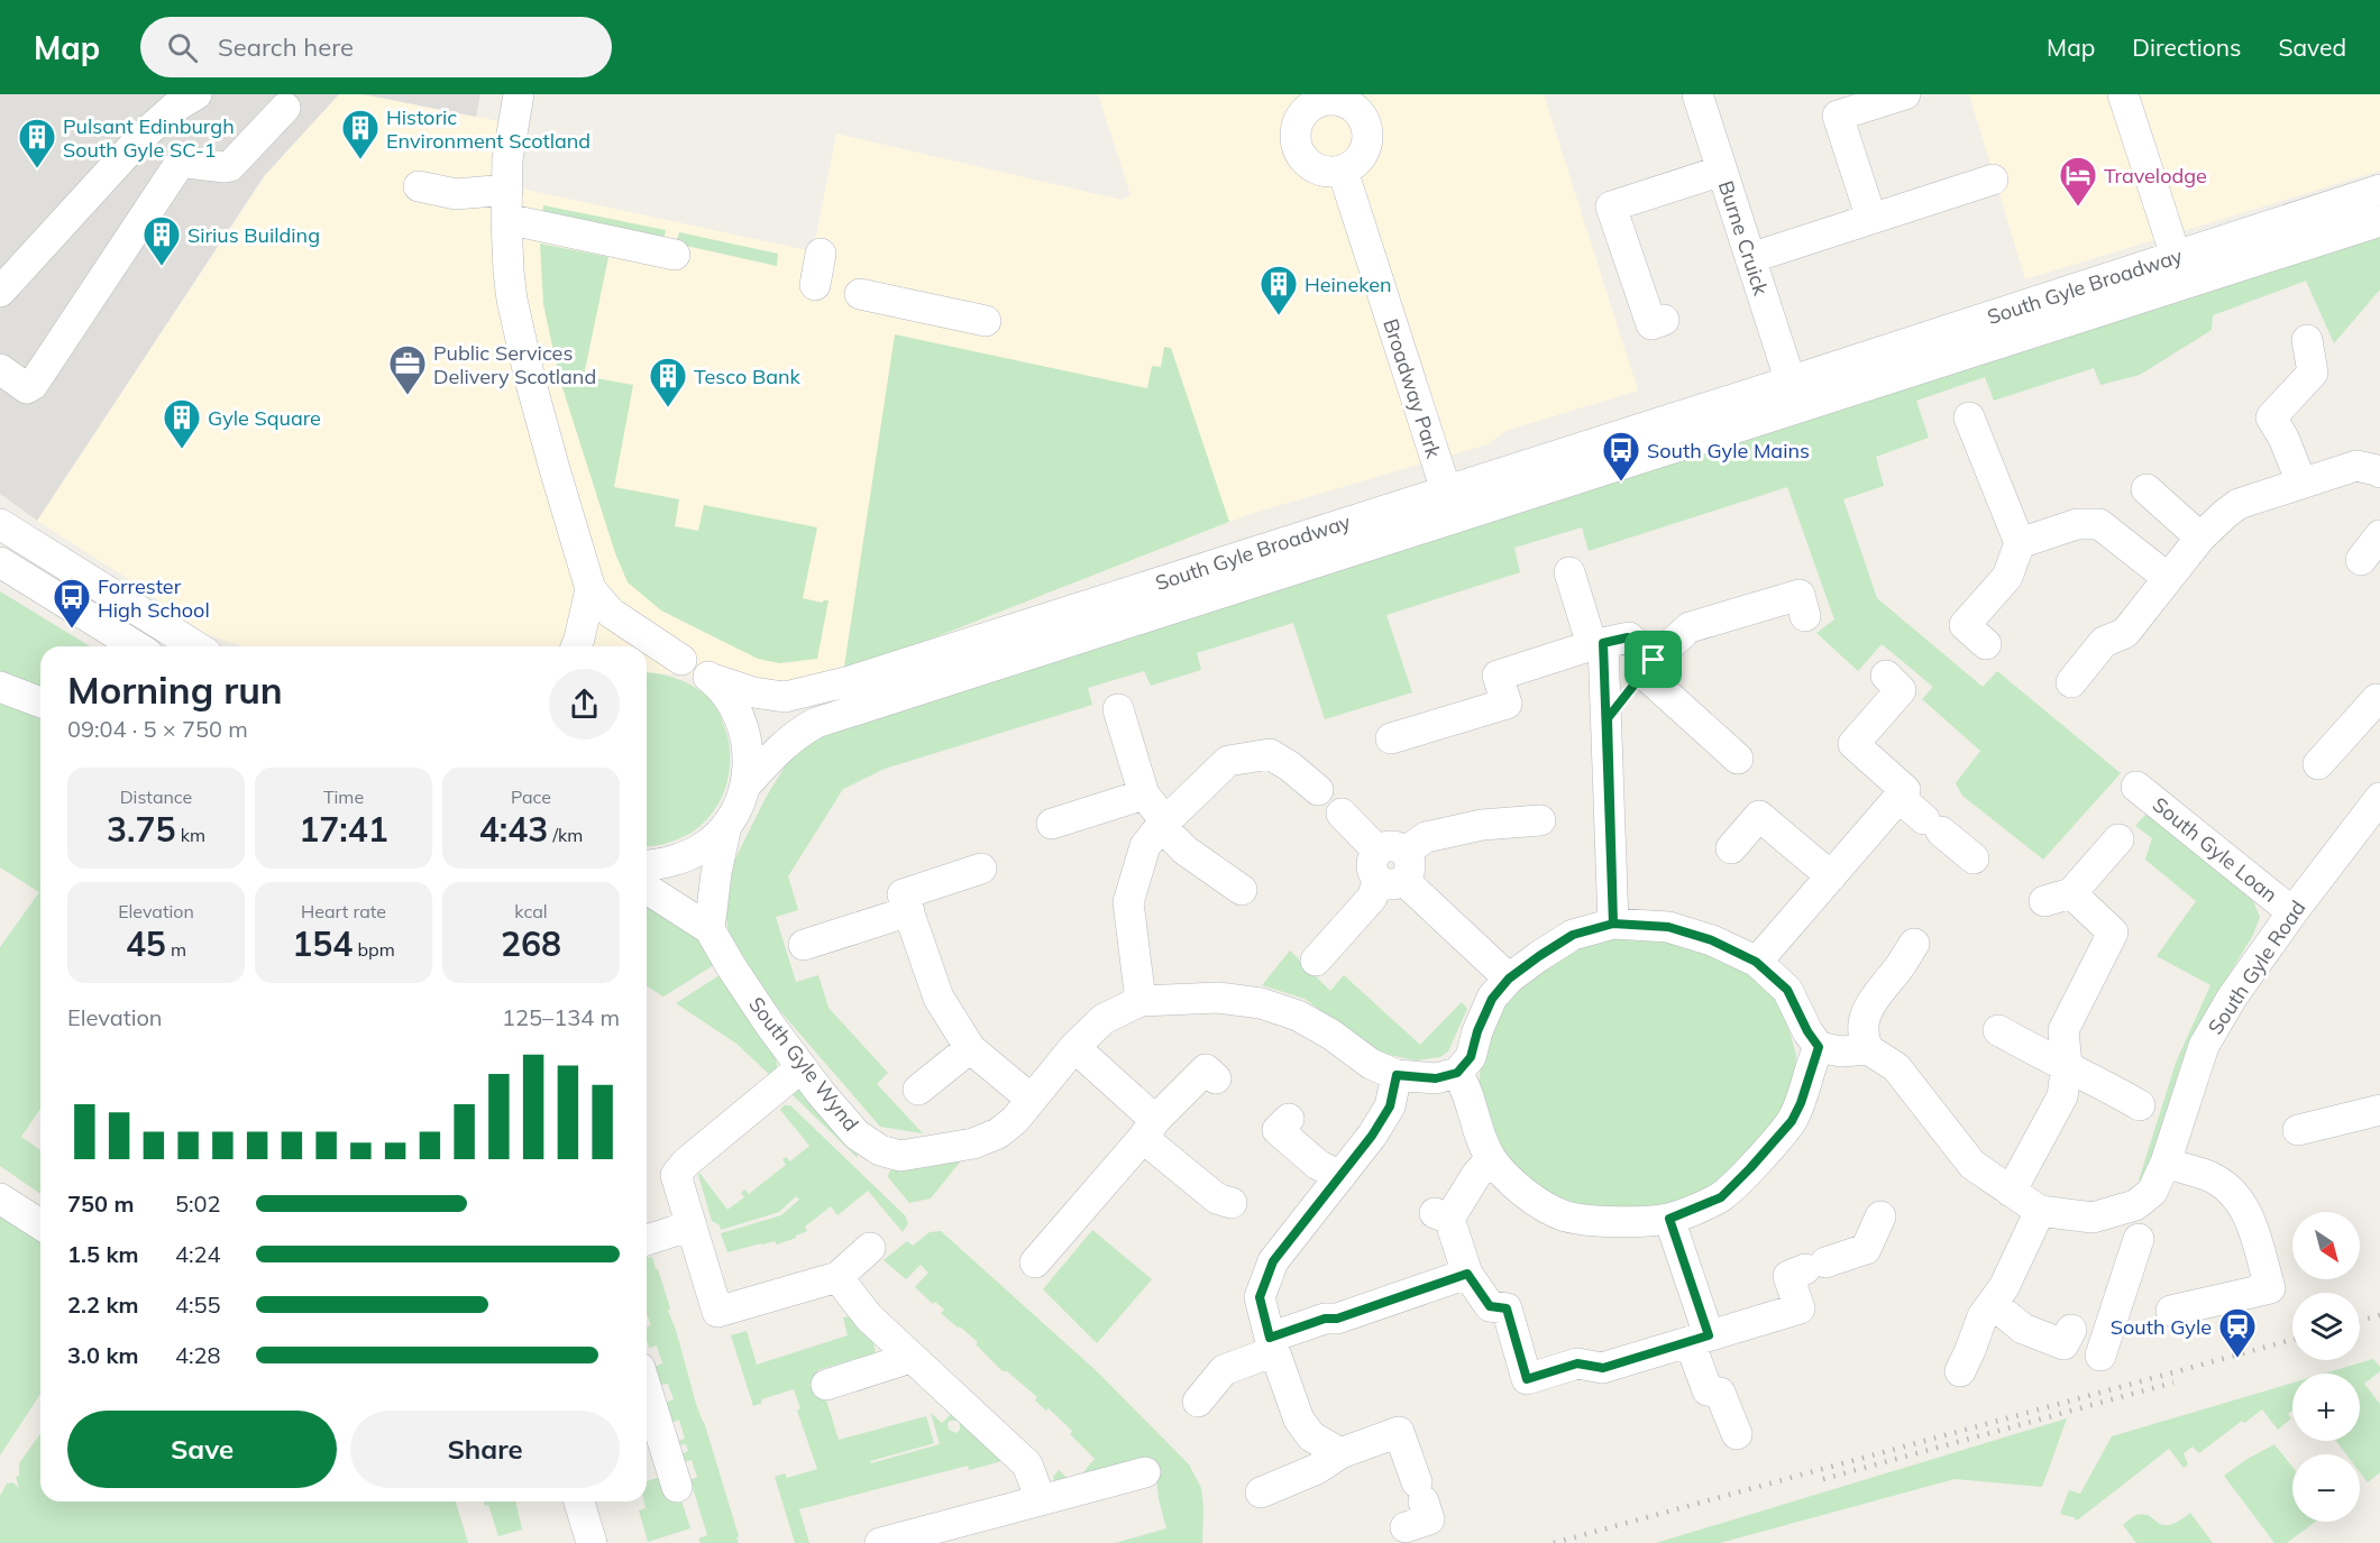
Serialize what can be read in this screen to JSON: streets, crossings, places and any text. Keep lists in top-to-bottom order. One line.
{"streets":{"street":["Burne Cruick","South Gyle Broadway","Broadway Park","South Gyle Loan","South Gyle Road","South Gyle Wynd"]},"crossings":[["Burne Cruick","South Gyle Broadway"],["South Gyle Broadway","Broadway Park"],["South Gyle Loan","South Gyle Road"]],"places":{"building":["Historic Environment Scotland","Pulsant Edinburgh South Gyle SC-1","Sirius Building","Heineken","Tesco Bank","Gyle Square"],"hotel":["Travelodge"],"office":["Public Services Delivery Scotland"],"bus stop":["South Gyle Mains","Forrester High School"],"station":["South Gyle"]},"north":"bottom right","page":{"header":"Map","search":"Search here","nav":["Map","Directions","Saved"],"heading":["Morning run","09:04 · 5 × 750 m"],"stats":[["Distance","3.75 km"],["Time","17:41"],["Pace","4:43 /km"],["Elevation","45 m"],["Heart rate","154 bpm"],["kcal","268"]],"chart":["Elevation","125–134 m"],"list":[{"name":"750 m","note":"5:02"},{"name":"1.5 km","note":"4:24"},{"name":"2.2 km","note":"4:55"},{"name":"3.0 km","note":"4:28"}],"map_buttons":["+","−"],"buttons":["Save","Share"]}}
